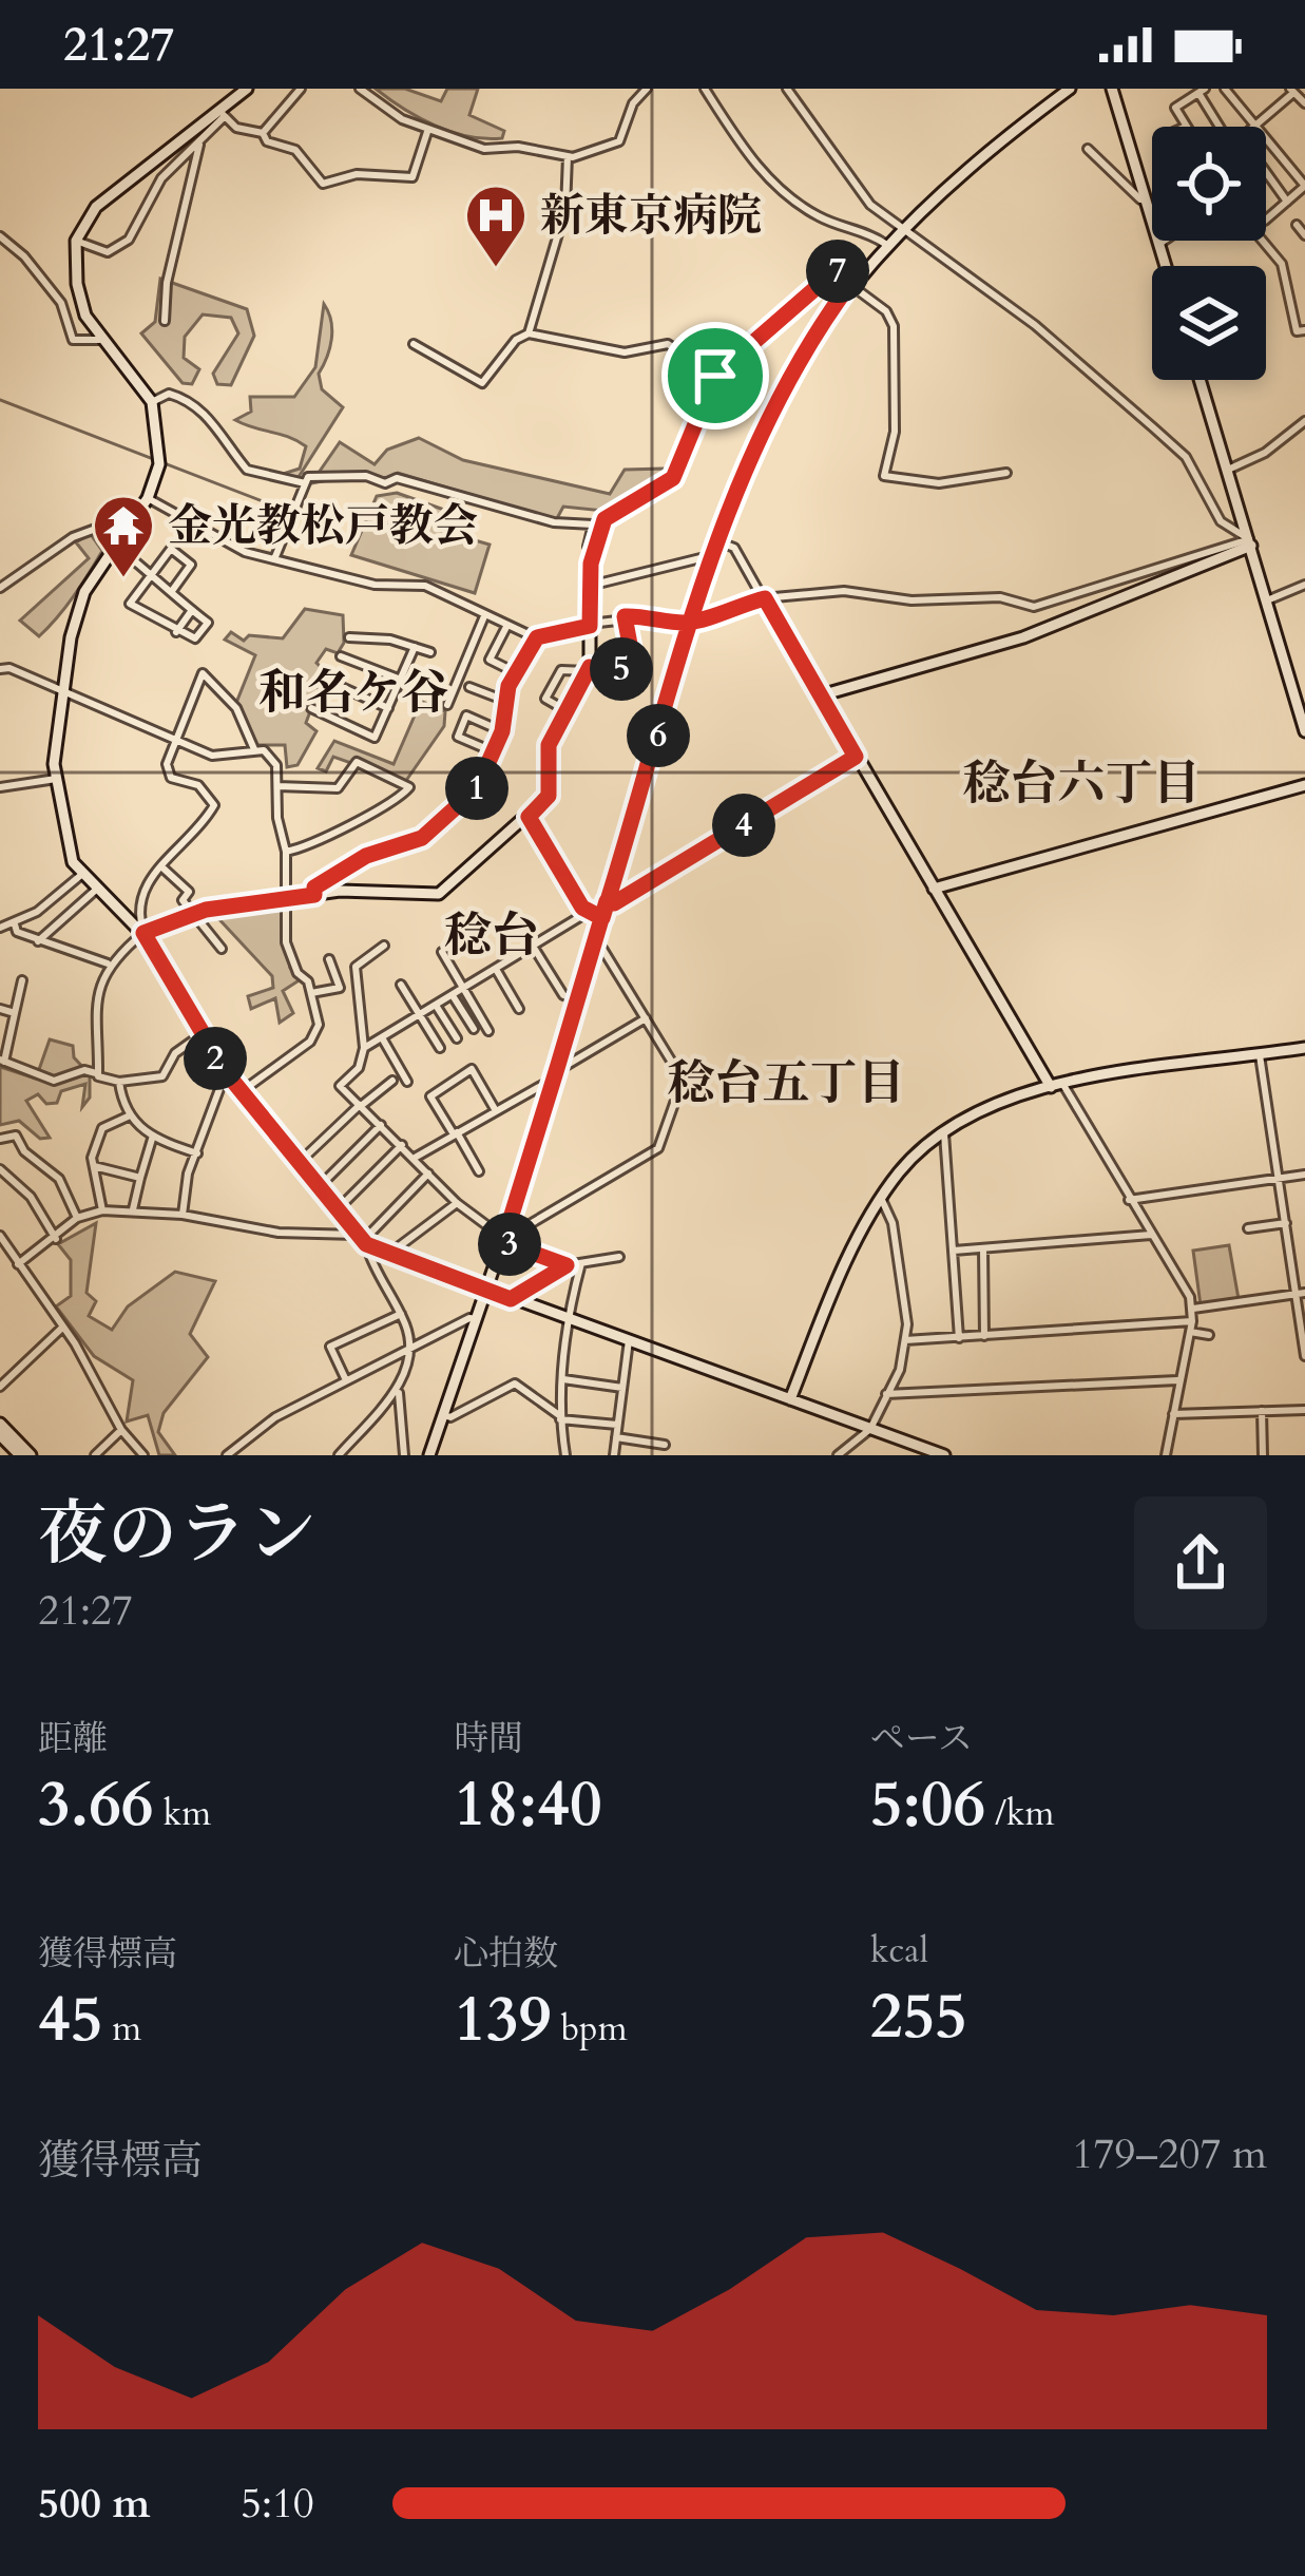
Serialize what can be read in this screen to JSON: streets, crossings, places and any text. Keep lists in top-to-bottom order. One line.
{"districts":["和名ケ谷","稔台六丁目","稔台","稔台五丁目"],"places":{"hospital":["新東京病院"],"temple":["金光教松戸教会"]},"page":{"status":"21:27","pins":["7","5","6","1","4","2","3"],"heading":["夜のラン","21:27"],"stats":[["距離","3.66 km"],["時間","18:40"],["ペース","5:06 /km"],["獲得標高","45 m"],["心拍数","139 bpm"],["kcal","255"]],"chart":["獲得標高","179–207 m"],"list":[{"name":"500 m","note":"5:10"}]}}
